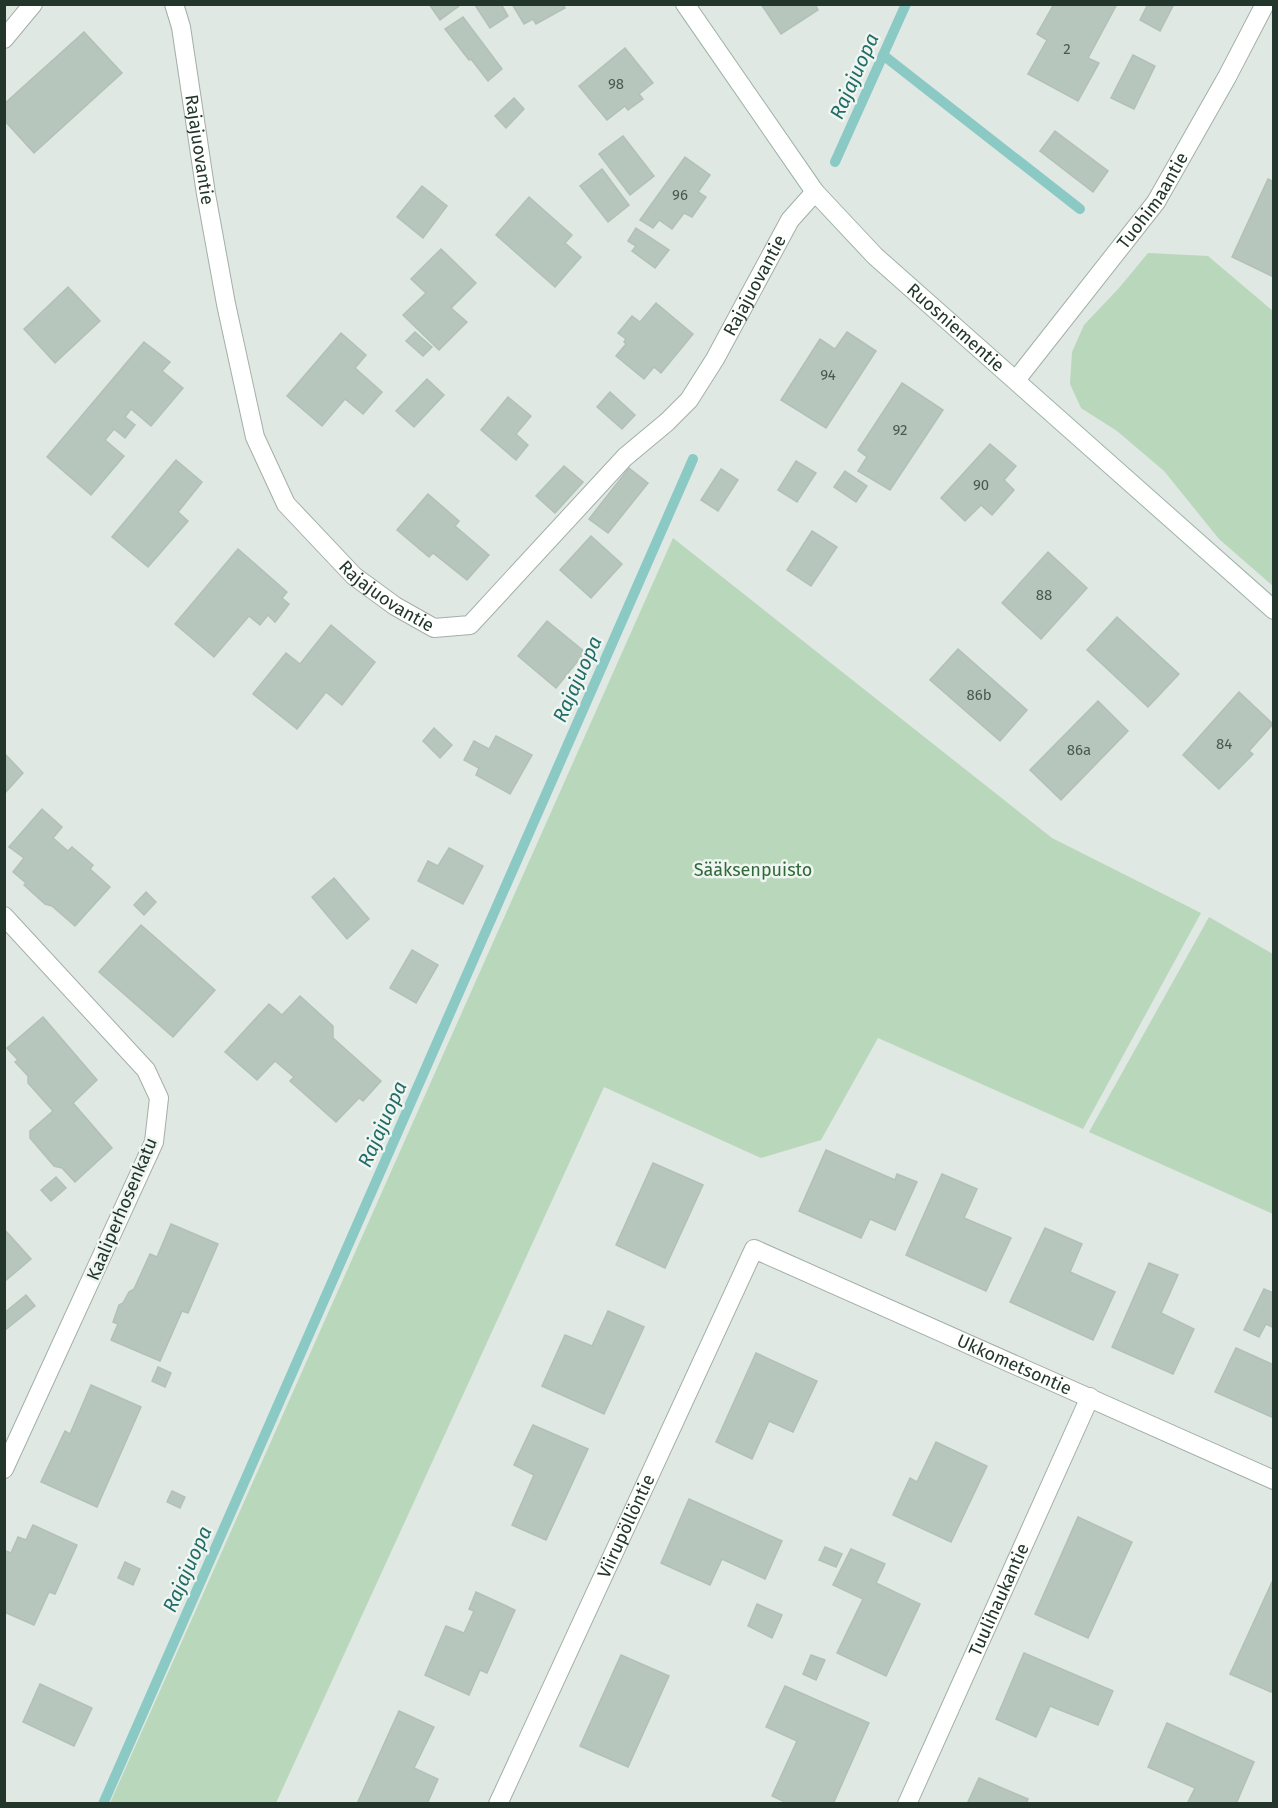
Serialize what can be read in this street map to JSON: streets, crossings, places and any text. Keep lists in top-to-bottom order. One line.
{"streets":{"street":["Rajajuovantie","Tuohimaantie","Ruosniementie","Kaaliperhosenkatu","Ukkometsontie","Viirupöllöntie","Tuulihaukantie"]},"crossings":[["Rajajuovantie","Ruosniementie"],["Tuohimaantie","Ruosniementie"],["Ukkometsontie","Viirupöllöntie"],["Ukkometsontie","Tuulihaukantie"]],"water":["Rajajuopa"],"parks":["Sääksenpuisto"],"house_numbers":["2","98","96","94","92","90","88","86b","84","86a"]}
